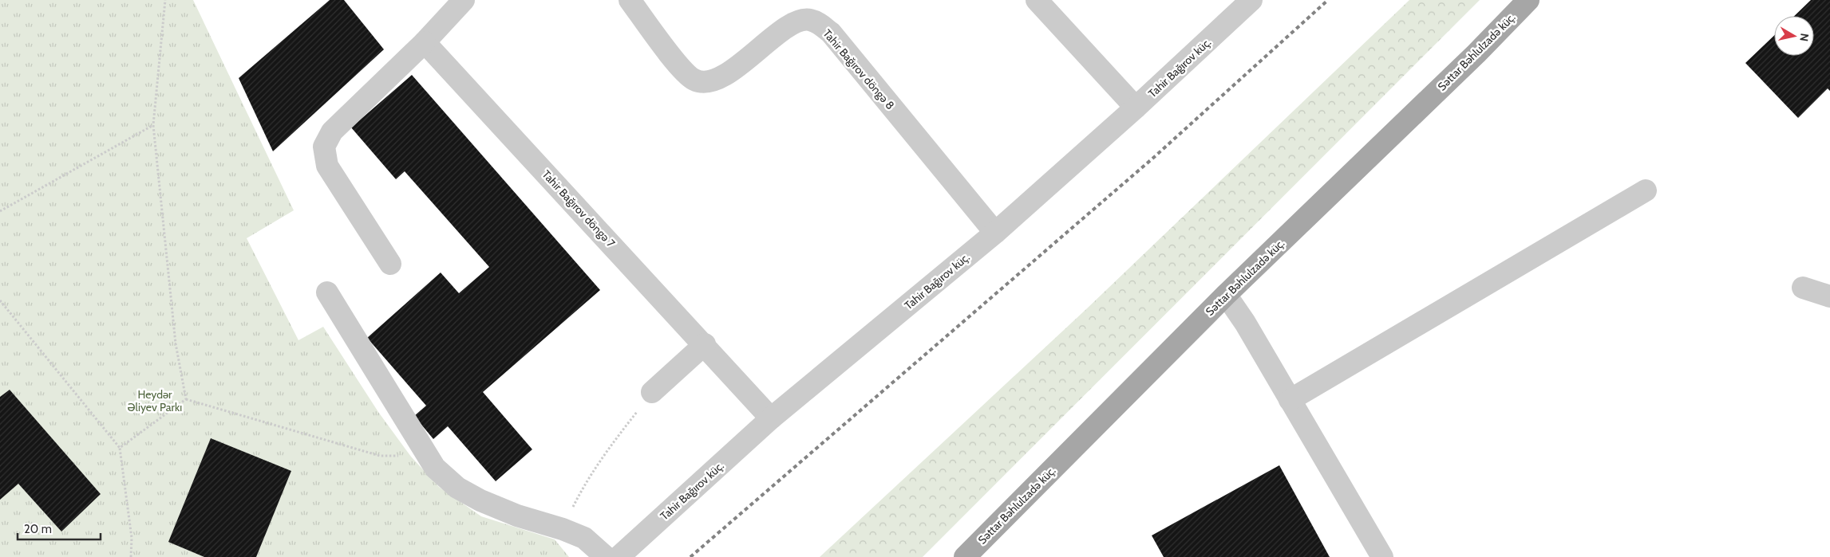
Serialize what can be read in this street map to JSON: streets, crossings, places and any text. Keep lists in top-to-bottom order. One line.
{"streets":{"main road":["Səttar Bəhlulzadə küç."],"street":["Tahir Bağırov küç.","Tahir Bağırov döngə 8","Tahir Bağırov döngə 7"]},"crossings":[["Tahir Bağırov küç.","Tahir Bağırov döngə 8"],["Tahir Bağırov küç.","Tahir Bağırov döngə 7"]],"parks":["Heydər Əliyev Parkı"],"scale_bar":"20 m","north":"right"}
